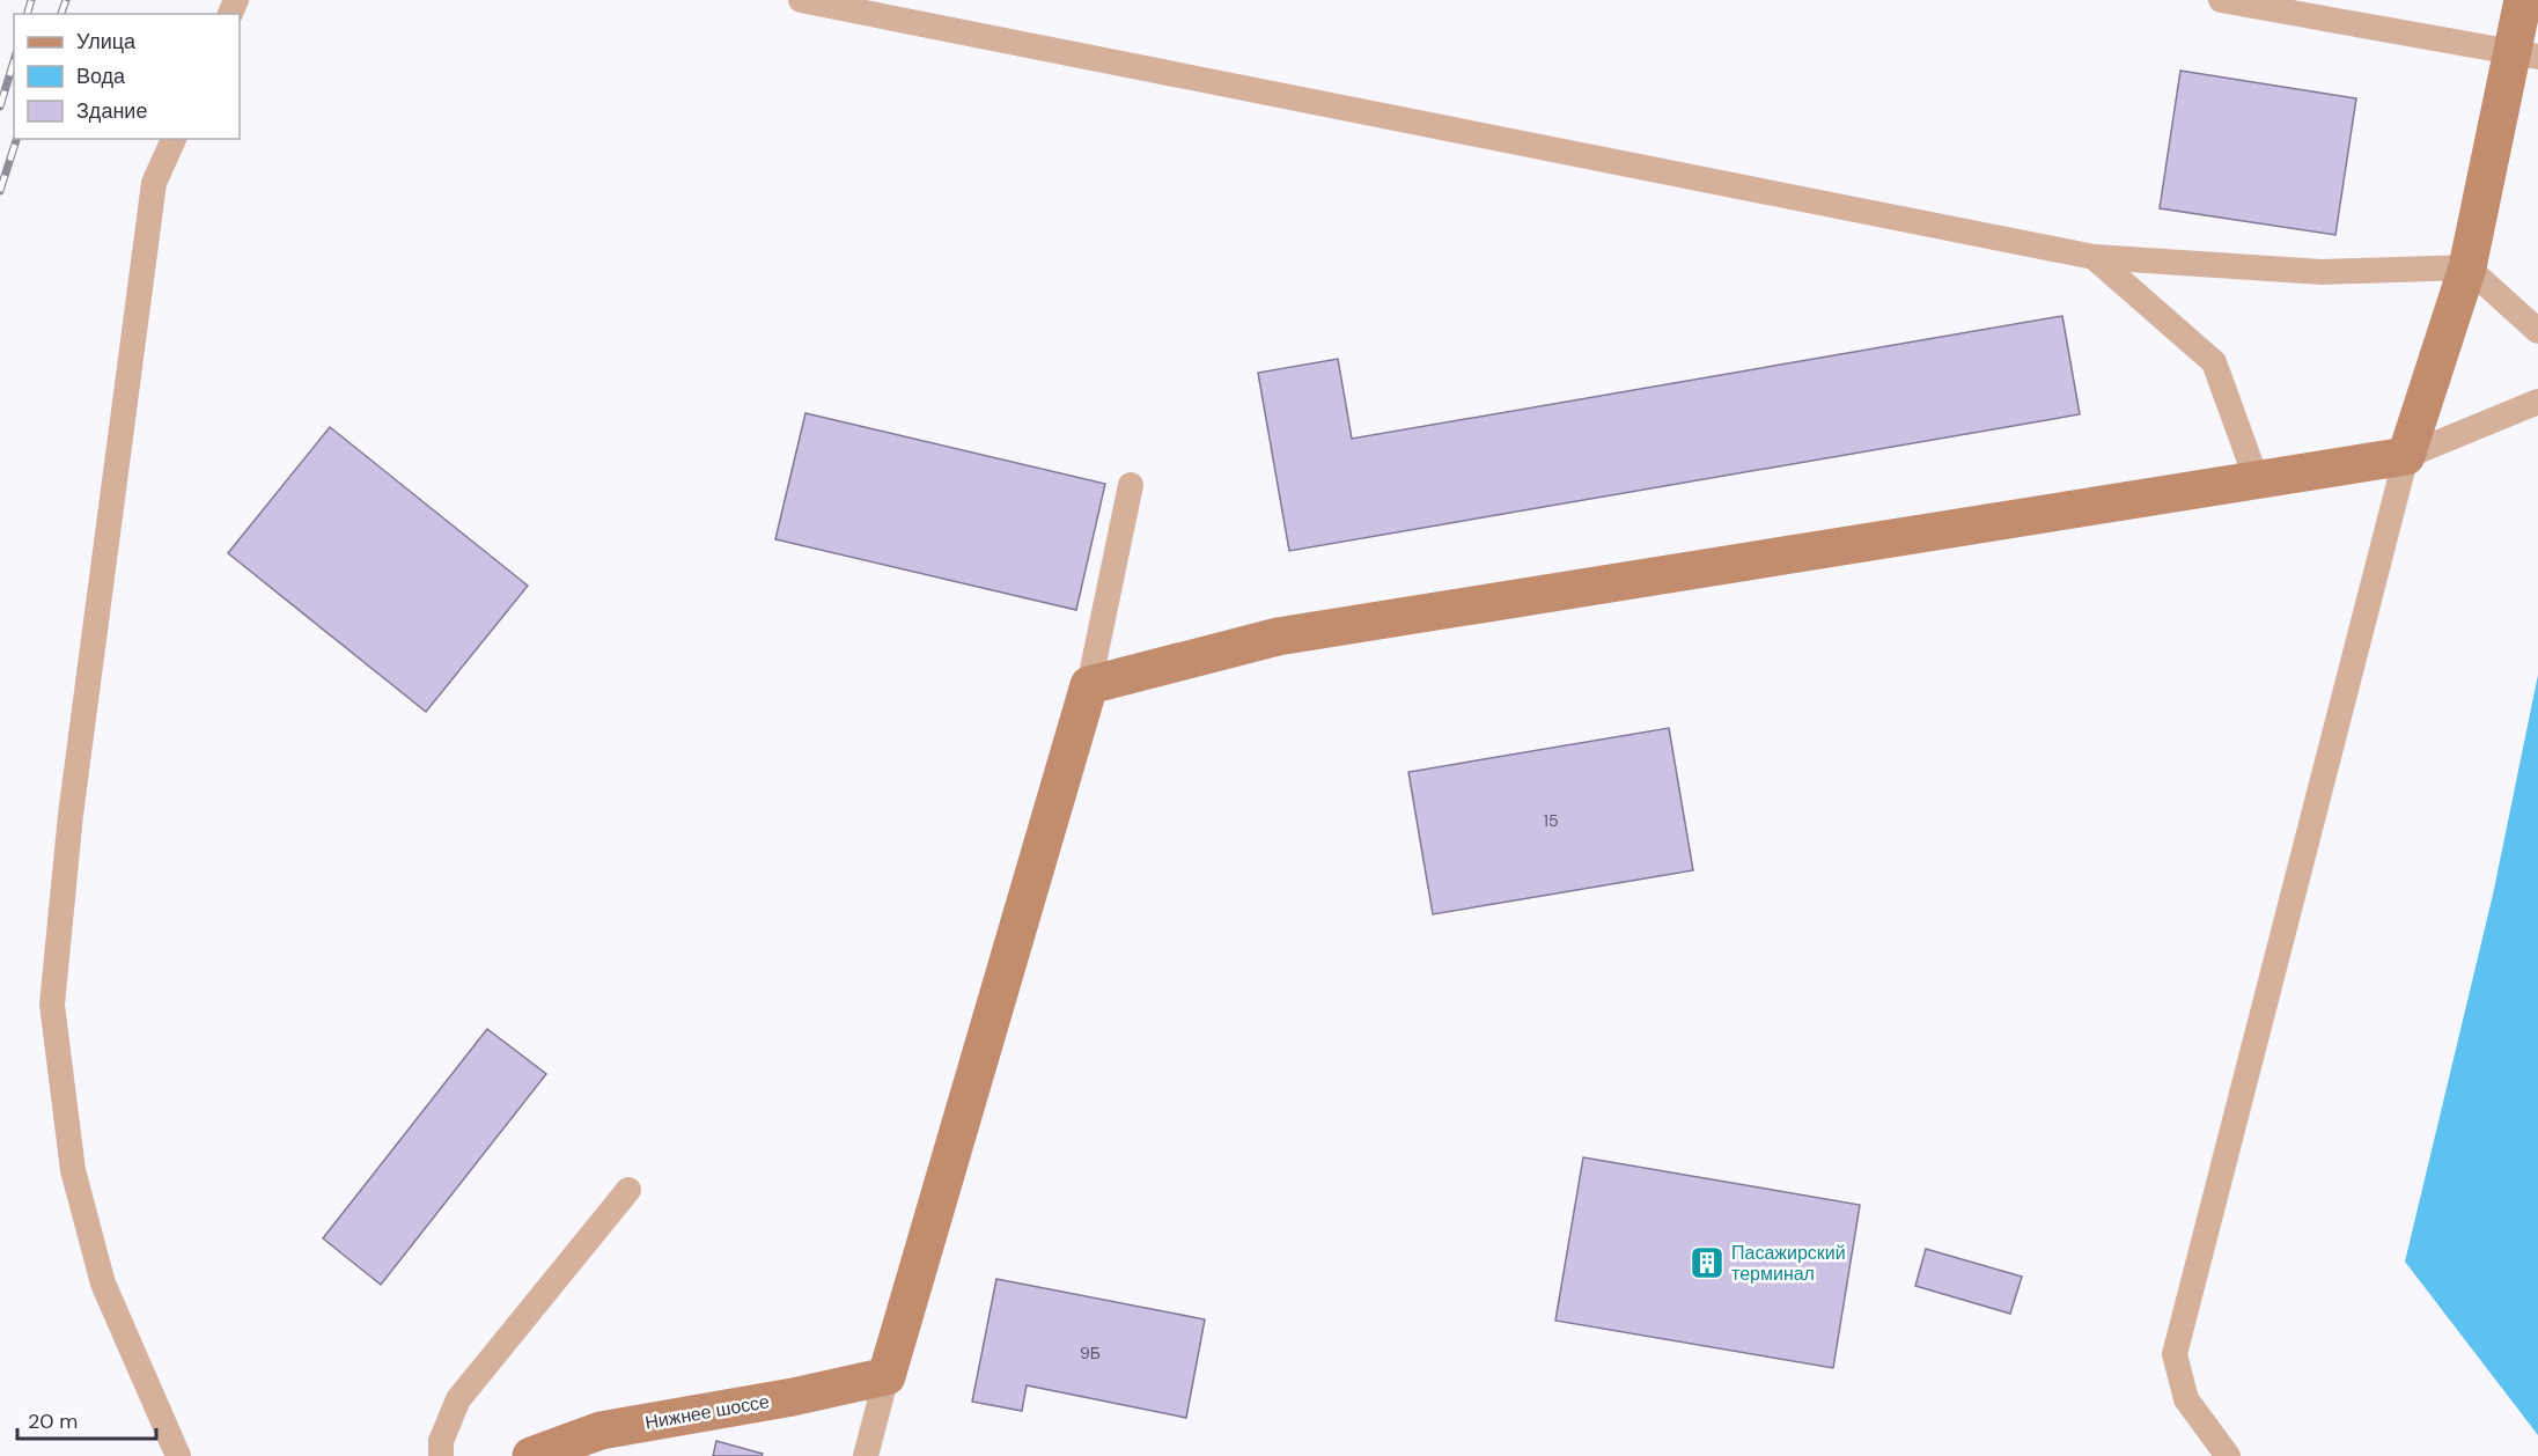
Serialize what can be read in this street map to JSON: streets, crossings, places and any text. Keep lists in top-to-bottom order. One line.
{"streets":{"main road":["Нижнее шоссе"]},"places":{"building":["Пасажирский терминал"]},"house_numbers":["15","9Б"],"legend":["Улица","Вода","Здание"],"scale_bar":"20 m"}
